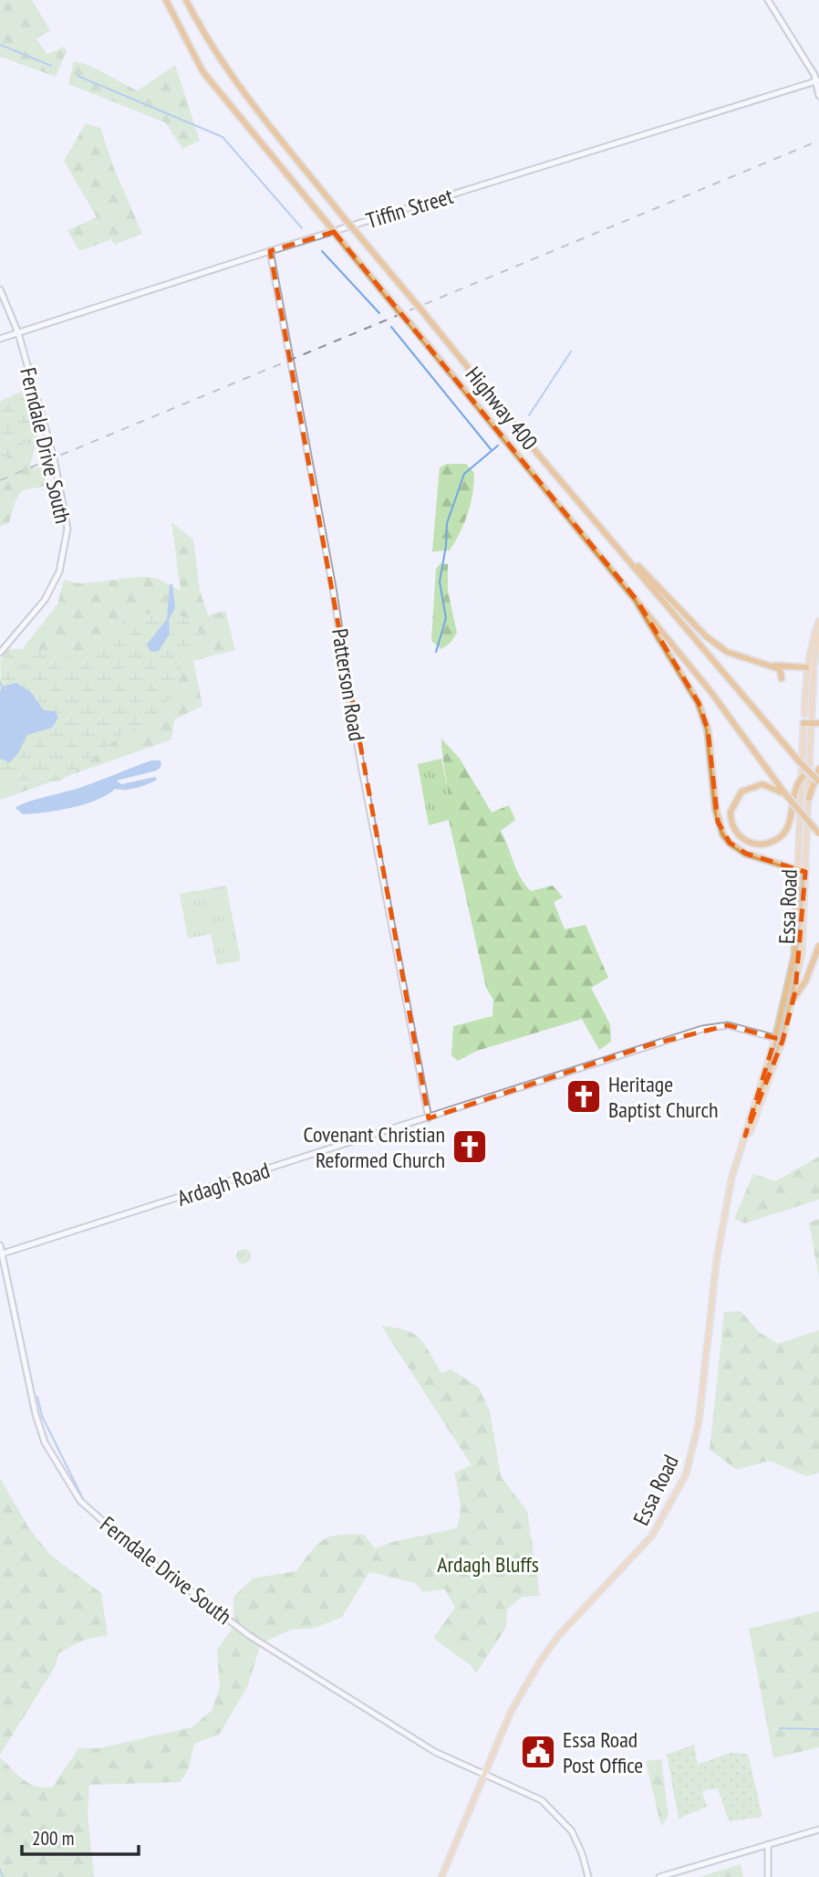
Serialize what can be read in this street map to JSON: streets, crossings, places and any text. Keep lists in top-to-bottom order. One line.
{"streets":{"highway":["Highway 400"],"main road":["Essa Road"],"street":["Tiffin Street","Ferndale Drive South","Patterson Road","Ardagh Road"]},"crossings":[["Tiffin Street","Ferndale Drive South"],["Tiffin Street","Patterson Road"],["Ferndale Drive South","Essa Road"],["Ferndale Drive South","Ardagh Road"],["Patterson Road","Ardagh Road"],["Essa Road","Ardagh Road"]],"parks":["Ardagh Bluffs"],"places":{"church":["Heritage Baptist Church","Covenant Christian Reformed Church"],"public building":["Essa Road Post Office"]},"scale_bar":"200 m"}
